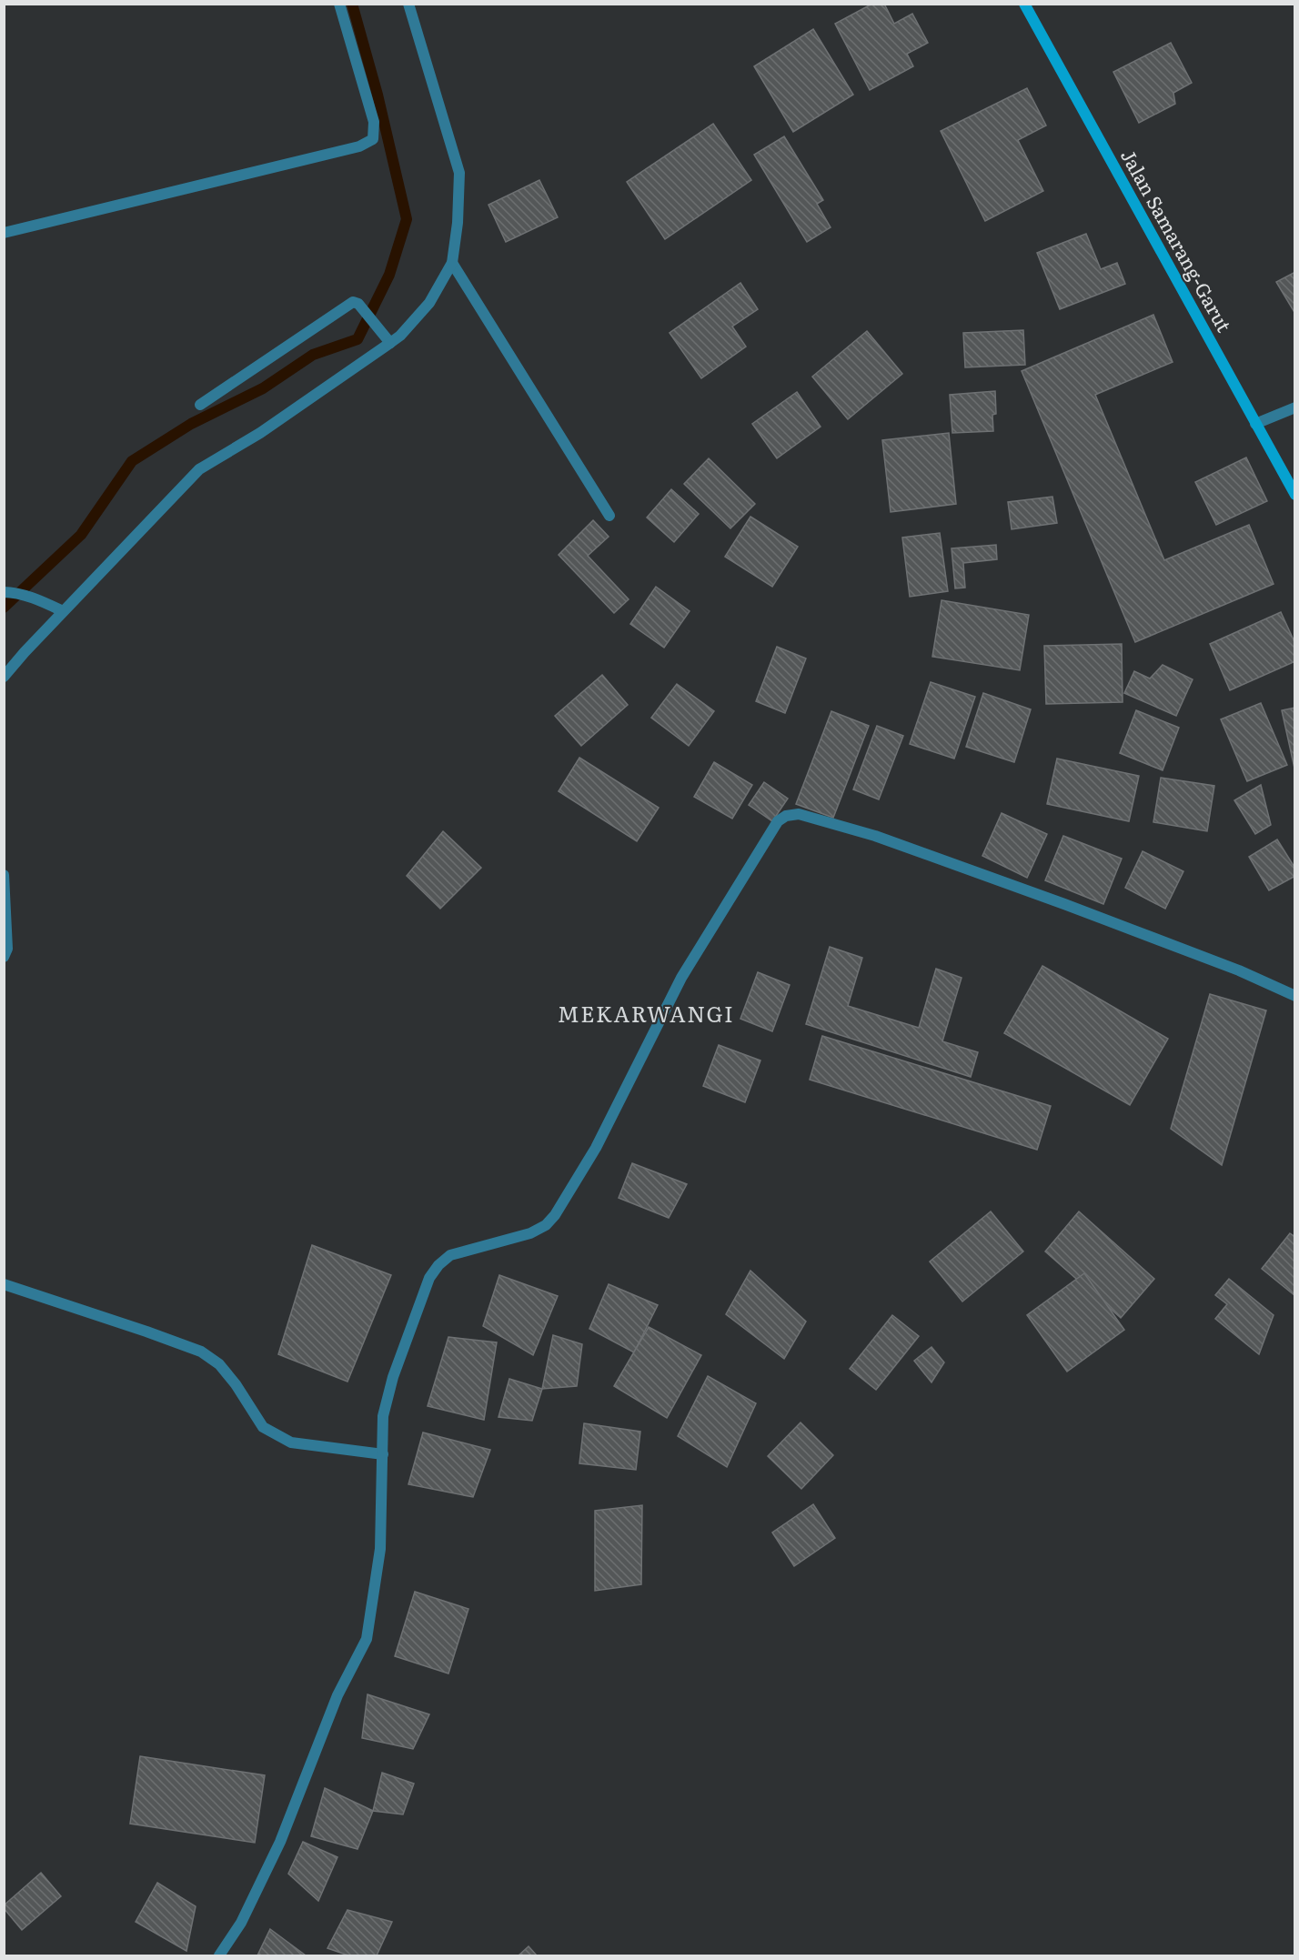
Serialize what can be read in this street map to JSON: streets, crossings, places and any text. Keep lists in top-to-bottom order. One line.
{"streets":{"main road":["Jalan Samarang-Garut"]},"districts":["MEKARWANGI"]}
